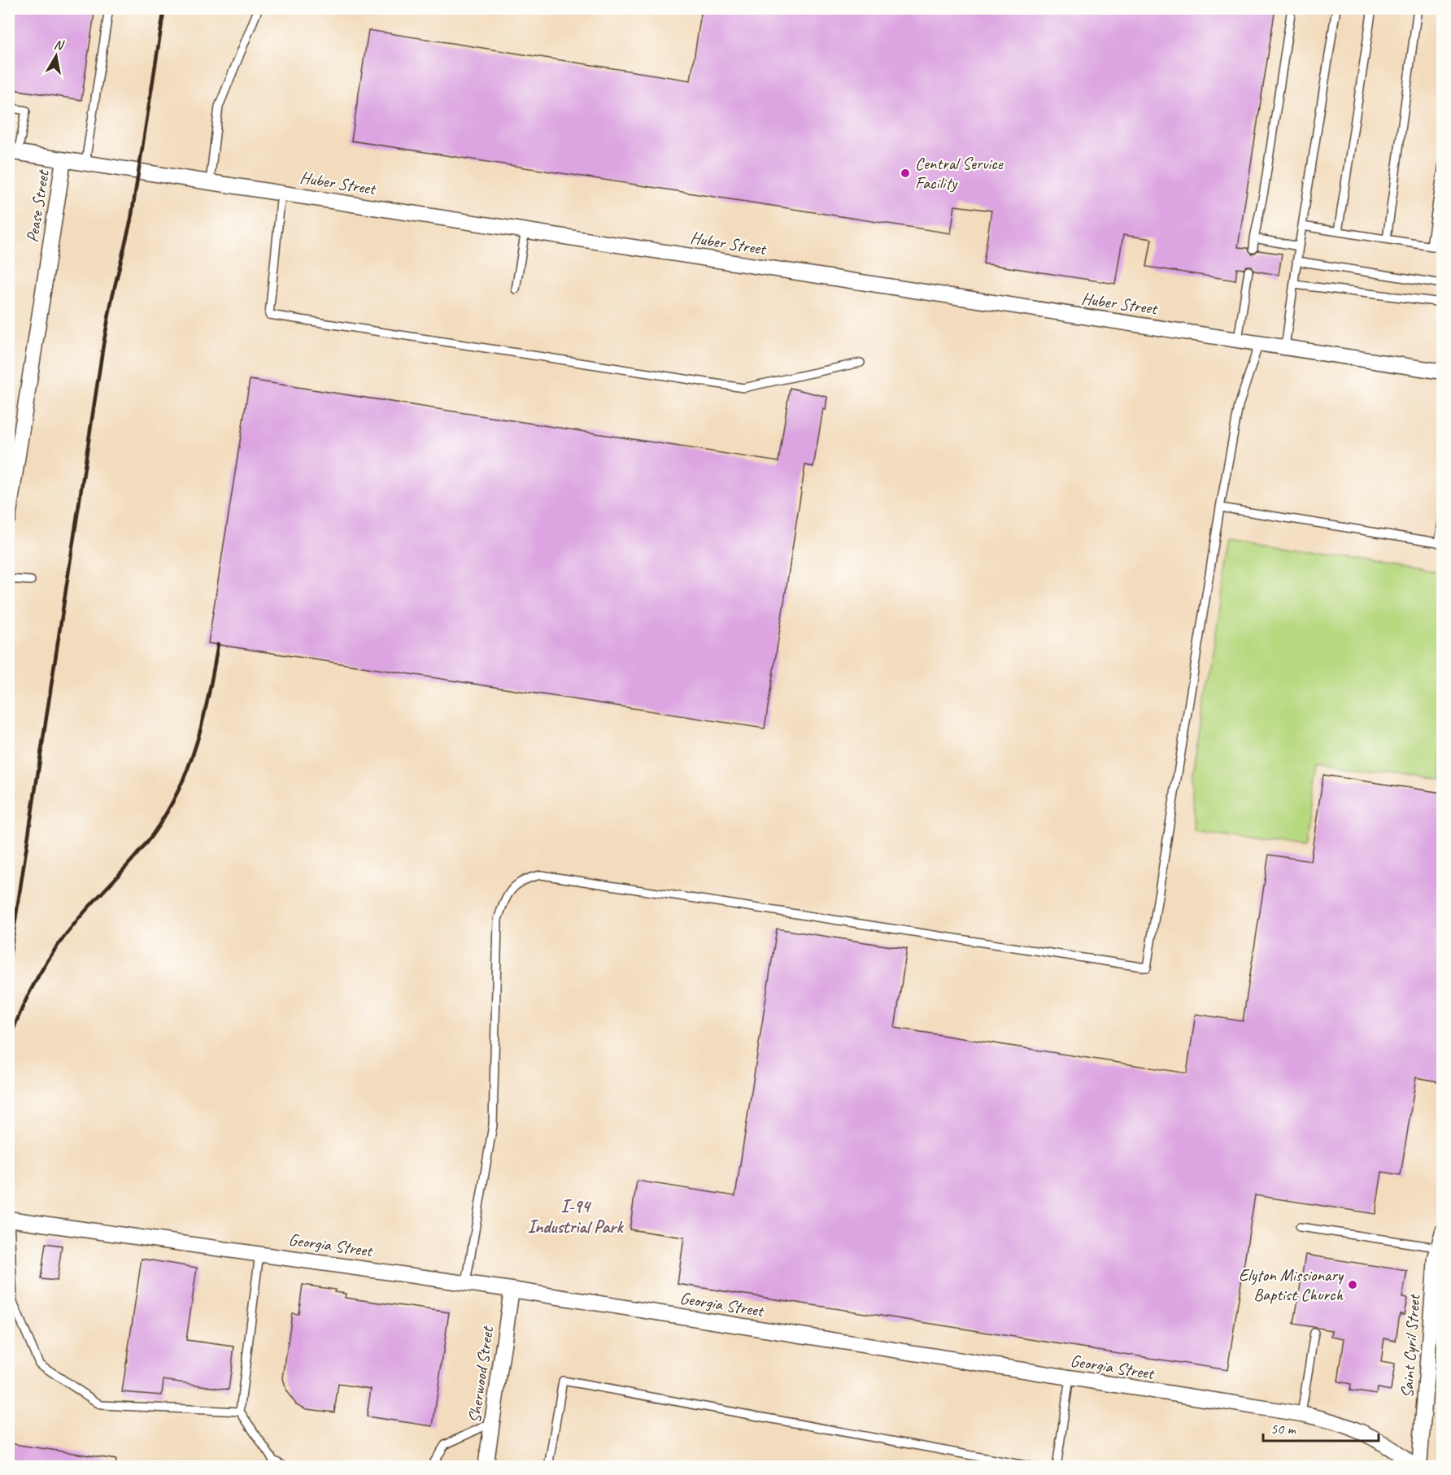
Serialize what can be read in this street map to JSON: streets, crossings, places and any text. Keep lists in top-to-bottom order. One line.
{"streets":{"street":["Huber Street","Pease Street","Georgia Street","Saint Cyril Street","Sherwood Street"]},"crossings":[["Huber Street","Pease Street"],["Georgia Street","Sherwood Street"]],"districts":["I-94 Industrial Park"],"places":["Central Service Facility","Elyton Missionary Baptist Church"],"scale_bar":"50 m","north":"top"}
